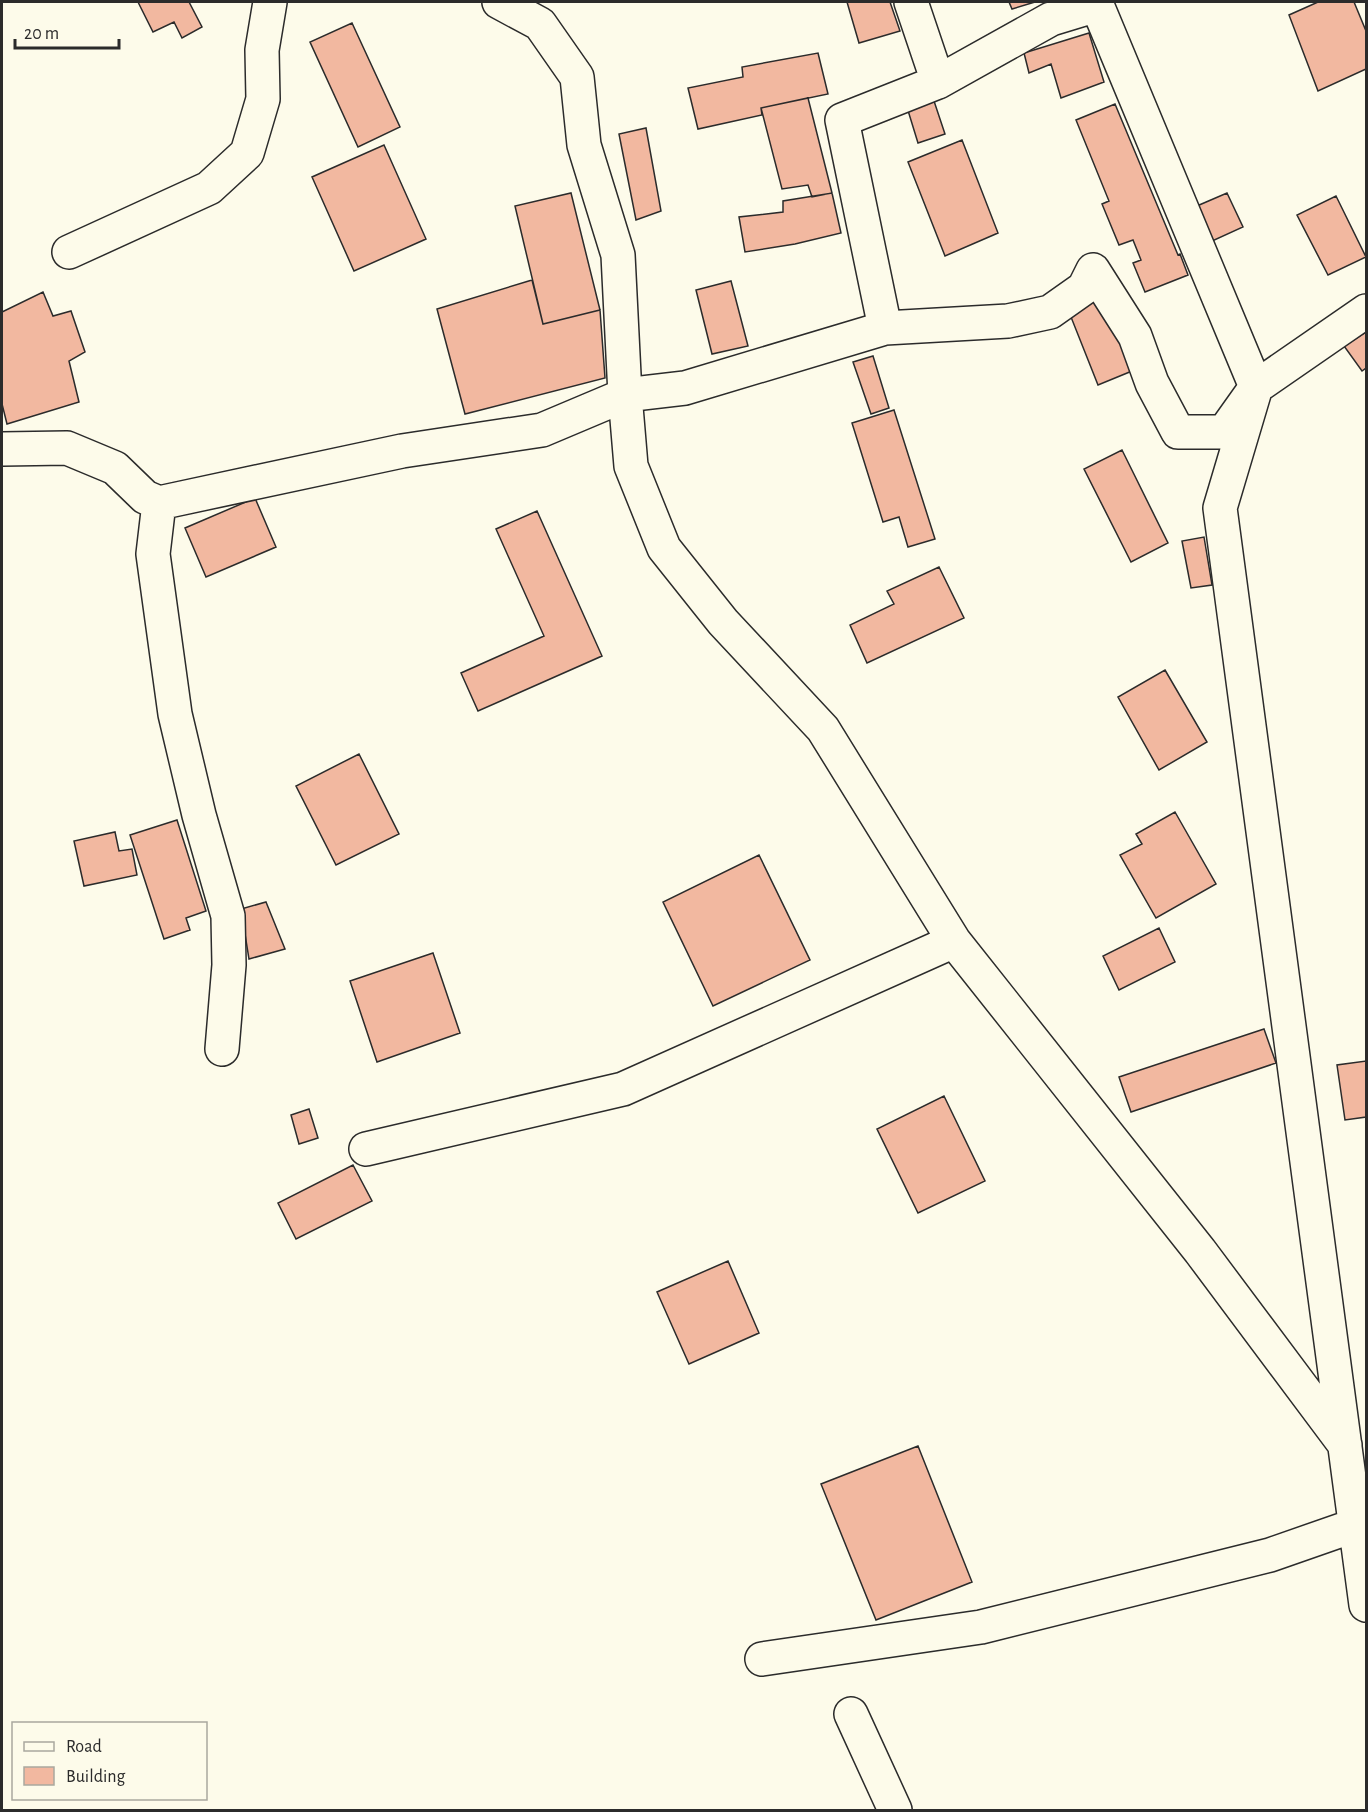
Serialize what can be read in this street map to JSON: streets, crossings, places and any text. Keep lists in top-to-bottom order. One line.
{"legend":["Road","Building"],"scale_bar":"20 m"}
